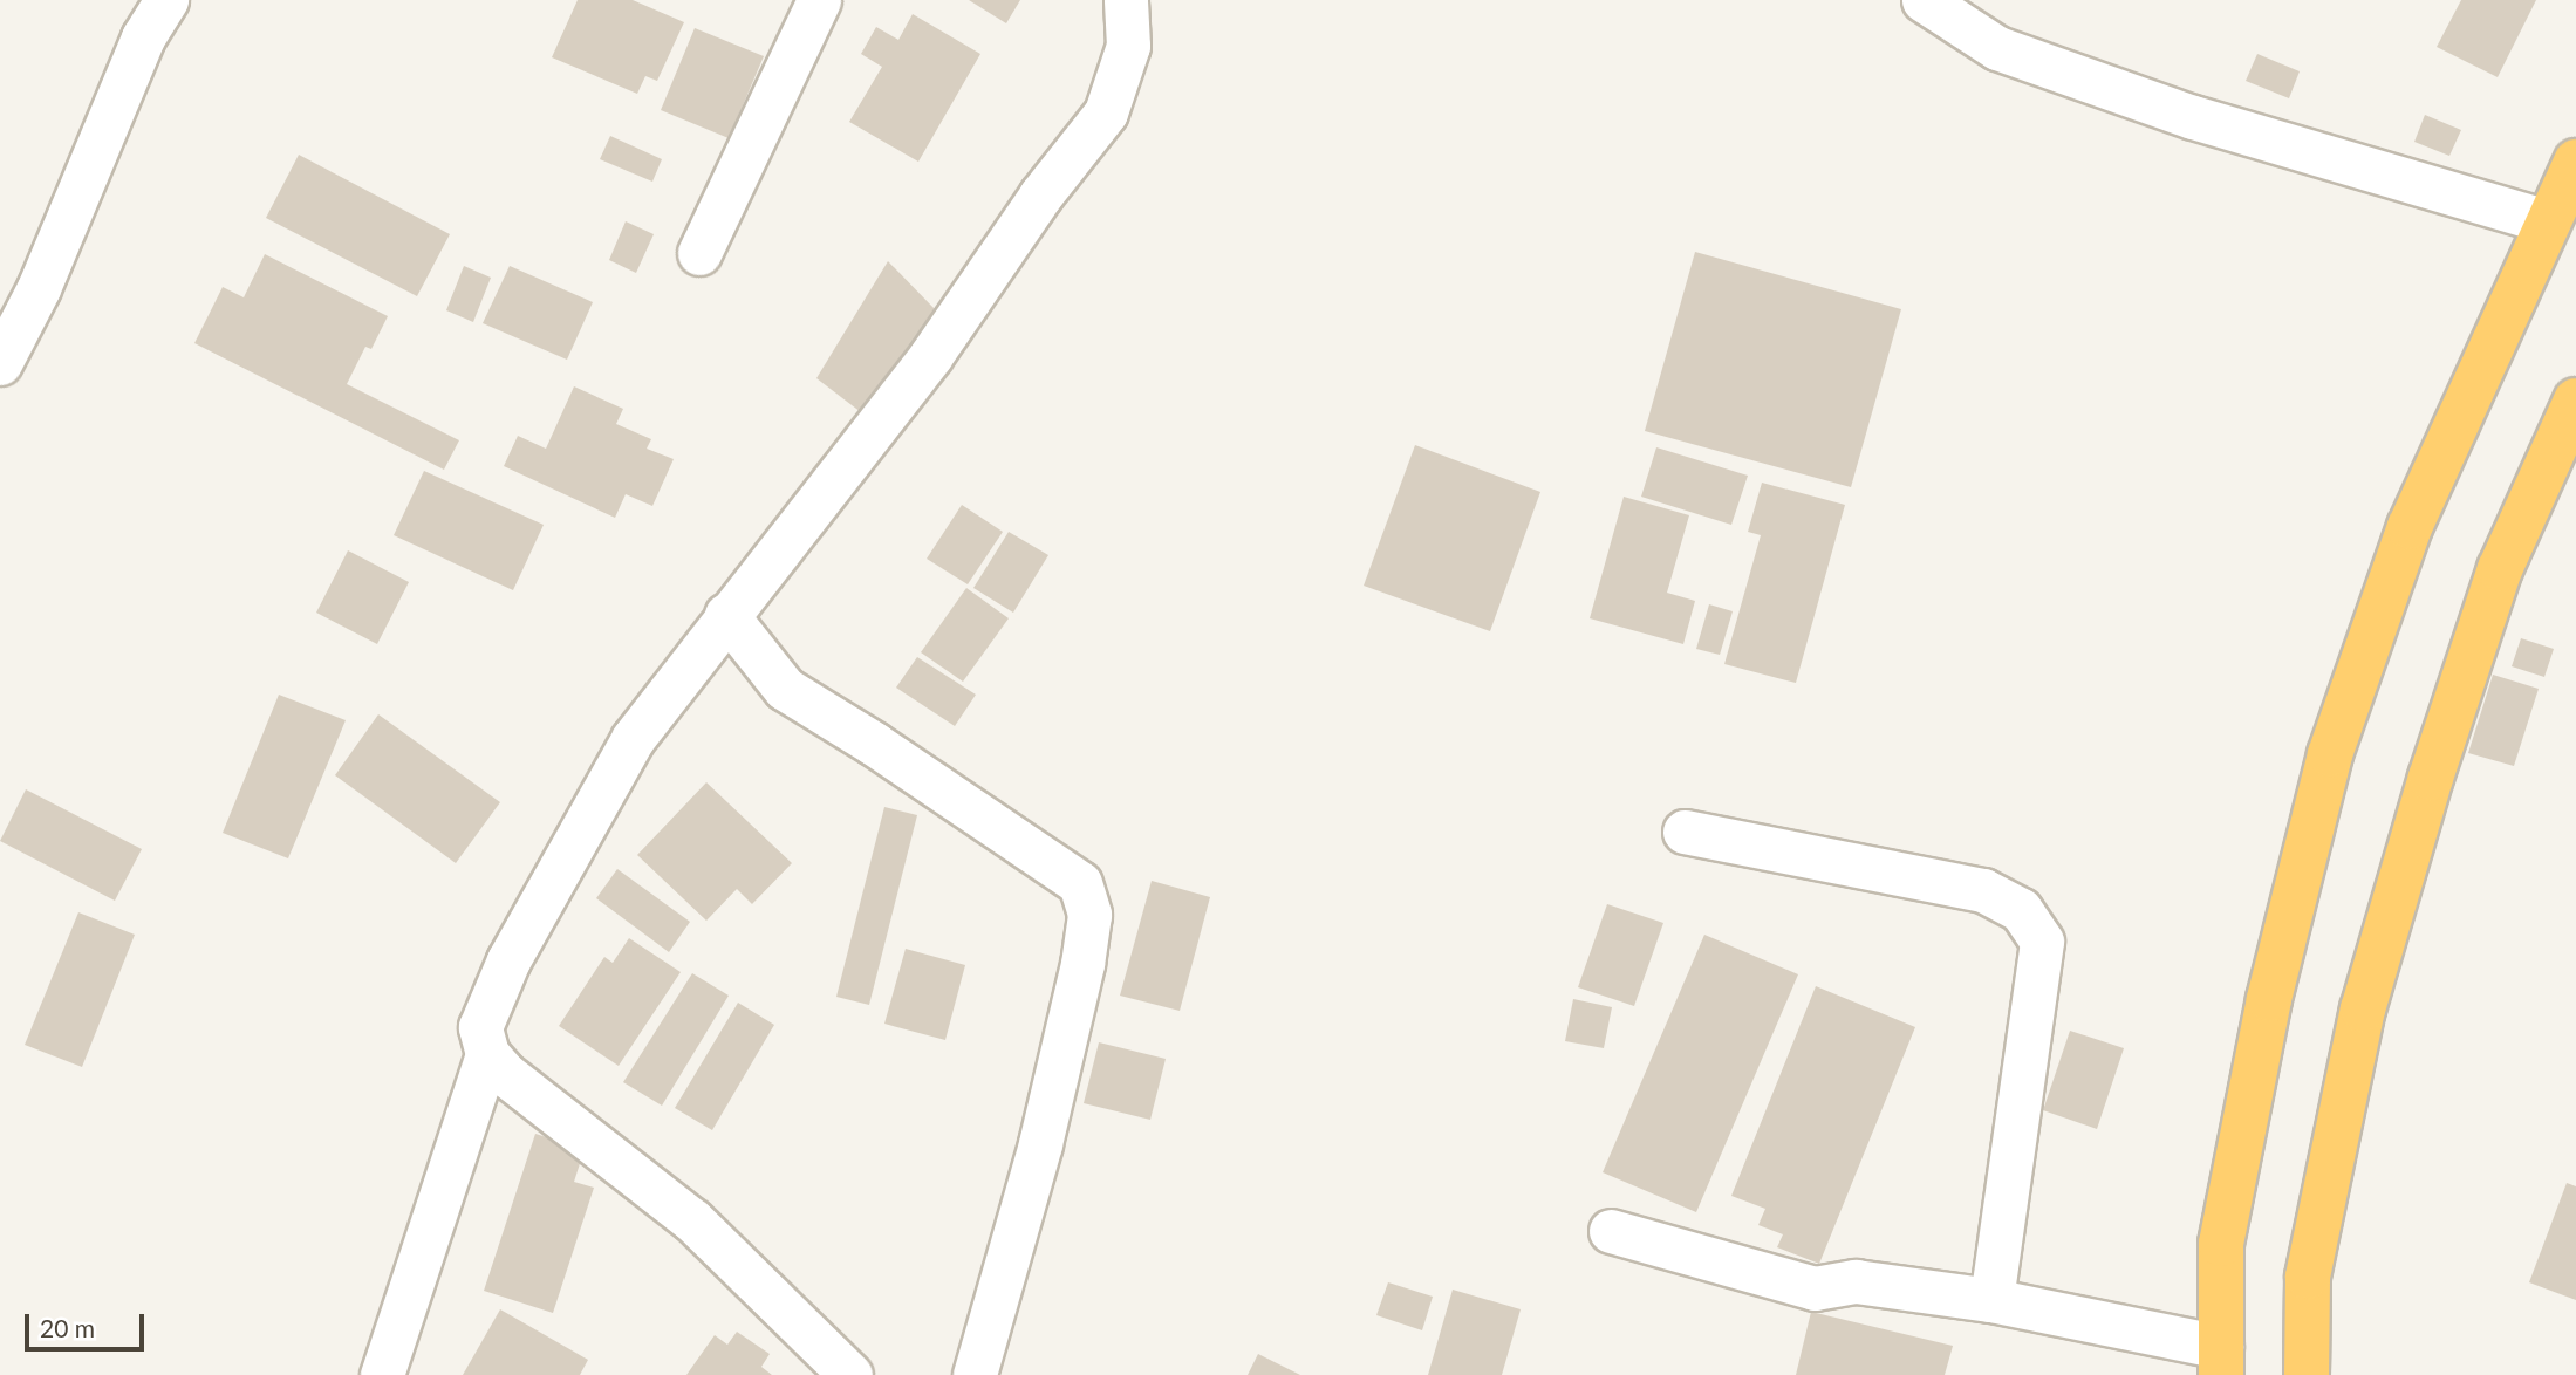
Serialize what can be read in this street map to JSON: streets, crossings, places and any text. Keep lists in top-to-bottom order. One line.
{"scale_bar":"20 m"}
